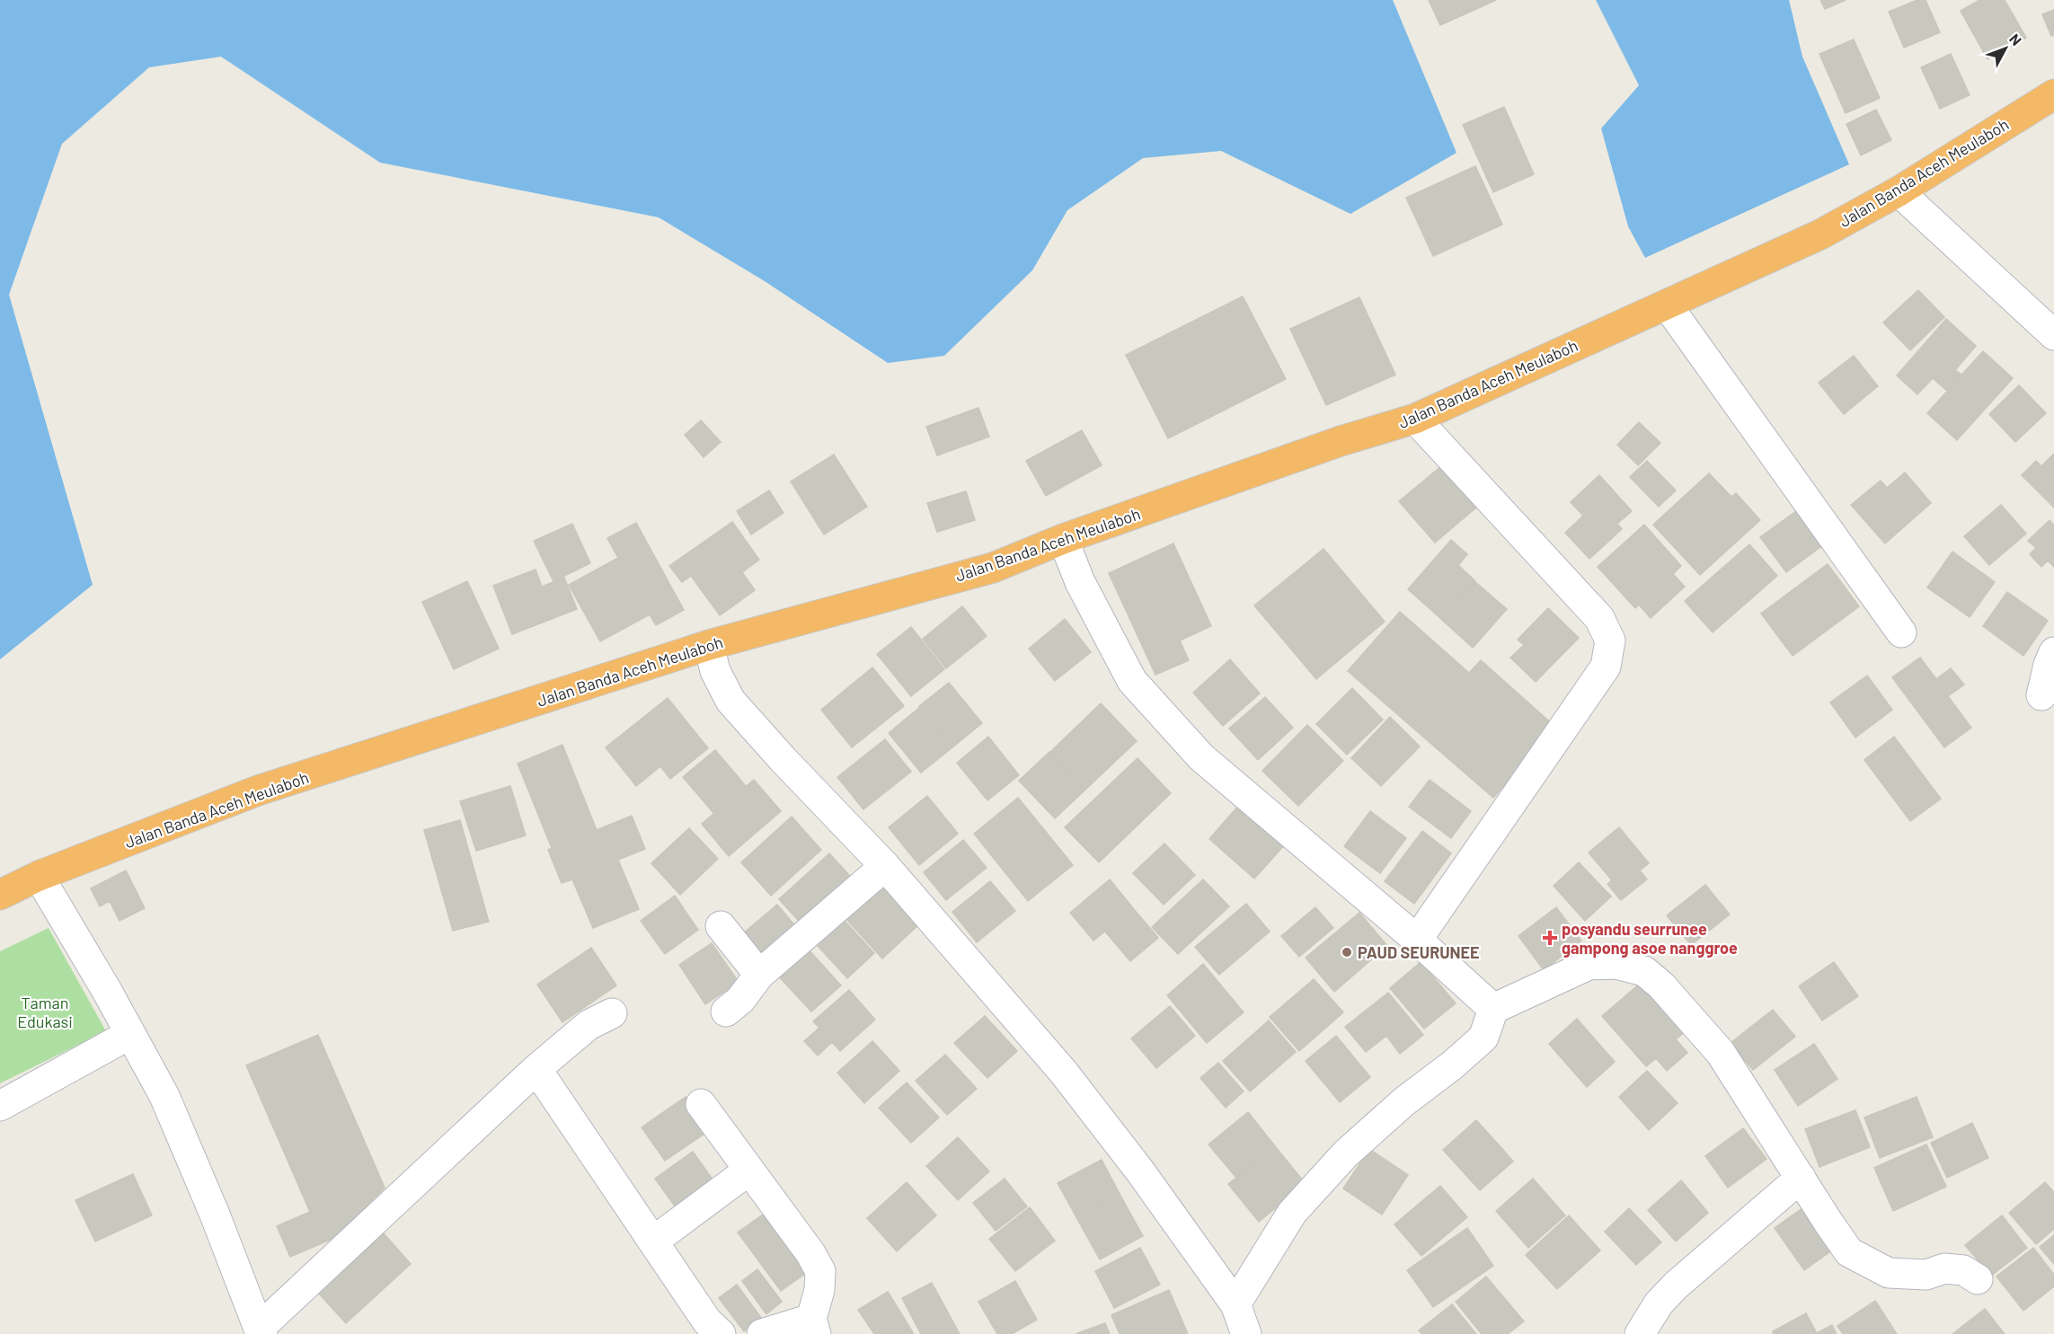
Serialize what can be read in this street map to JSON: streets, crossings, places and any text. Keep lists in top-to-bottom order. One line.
{"streets":{"highway":["Jalan Banda Aceh Meulaboh"]},"parks":["Taman Edukasi"],"places":{"health":["posyandu seurrunee gampong asoe nanggroe"],"other":["PAUD SEURUNEE"]},"north":"top right"}
